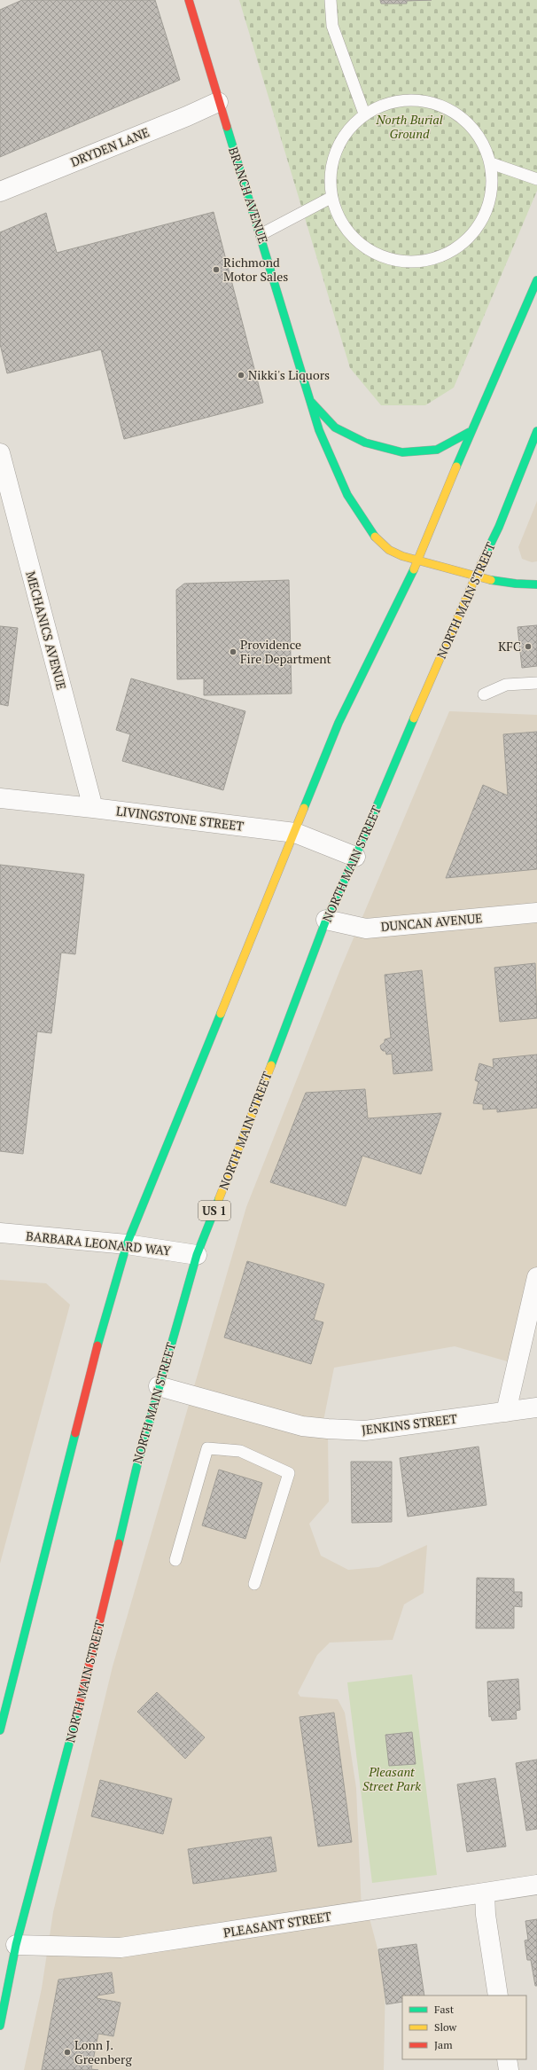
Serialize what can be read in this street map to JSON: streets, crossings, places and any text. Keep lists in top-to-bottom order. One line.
{"streets":{"main road":["BRANCH AVENUE","NORTH MAIN STREET","US 1"],"street":["DRYDEN LANE","MECHANICS AVENUE","LIVINGSTONE STREET","DUNCAN AVENUE","BARBARA LEONARD WAY","JENKINS STREET","PLEASANT STREET"]},"crossings":[["DRYDEN LANE","BRANCH AVENUE"],["BRANCH AVENUE","NORTH MAIN STREET"],["NORTH MAIN STREET","LIVINGSTONE STREET"],["NORTH MAIN STREET","DUNCAN AVENUE"],["NORTH MAIN STREET","BARBARA LEONARD WAY"],["NORTH MAIN STREET","JENKINS STREET"],["NORTH MAIN STREET","PLEASANT STREET"],["MECHANICS AVENUE","LIVINGSTONE STREET"]],"parks":["North Burial Ground","Pleasant Street Park"],"places":["Richmond Motor Sales","Nikki's Liquors","KFC","Providence Fire Department","Lonn J. Greenberg"],"legend":["Fast","Slow","Jam"]}
